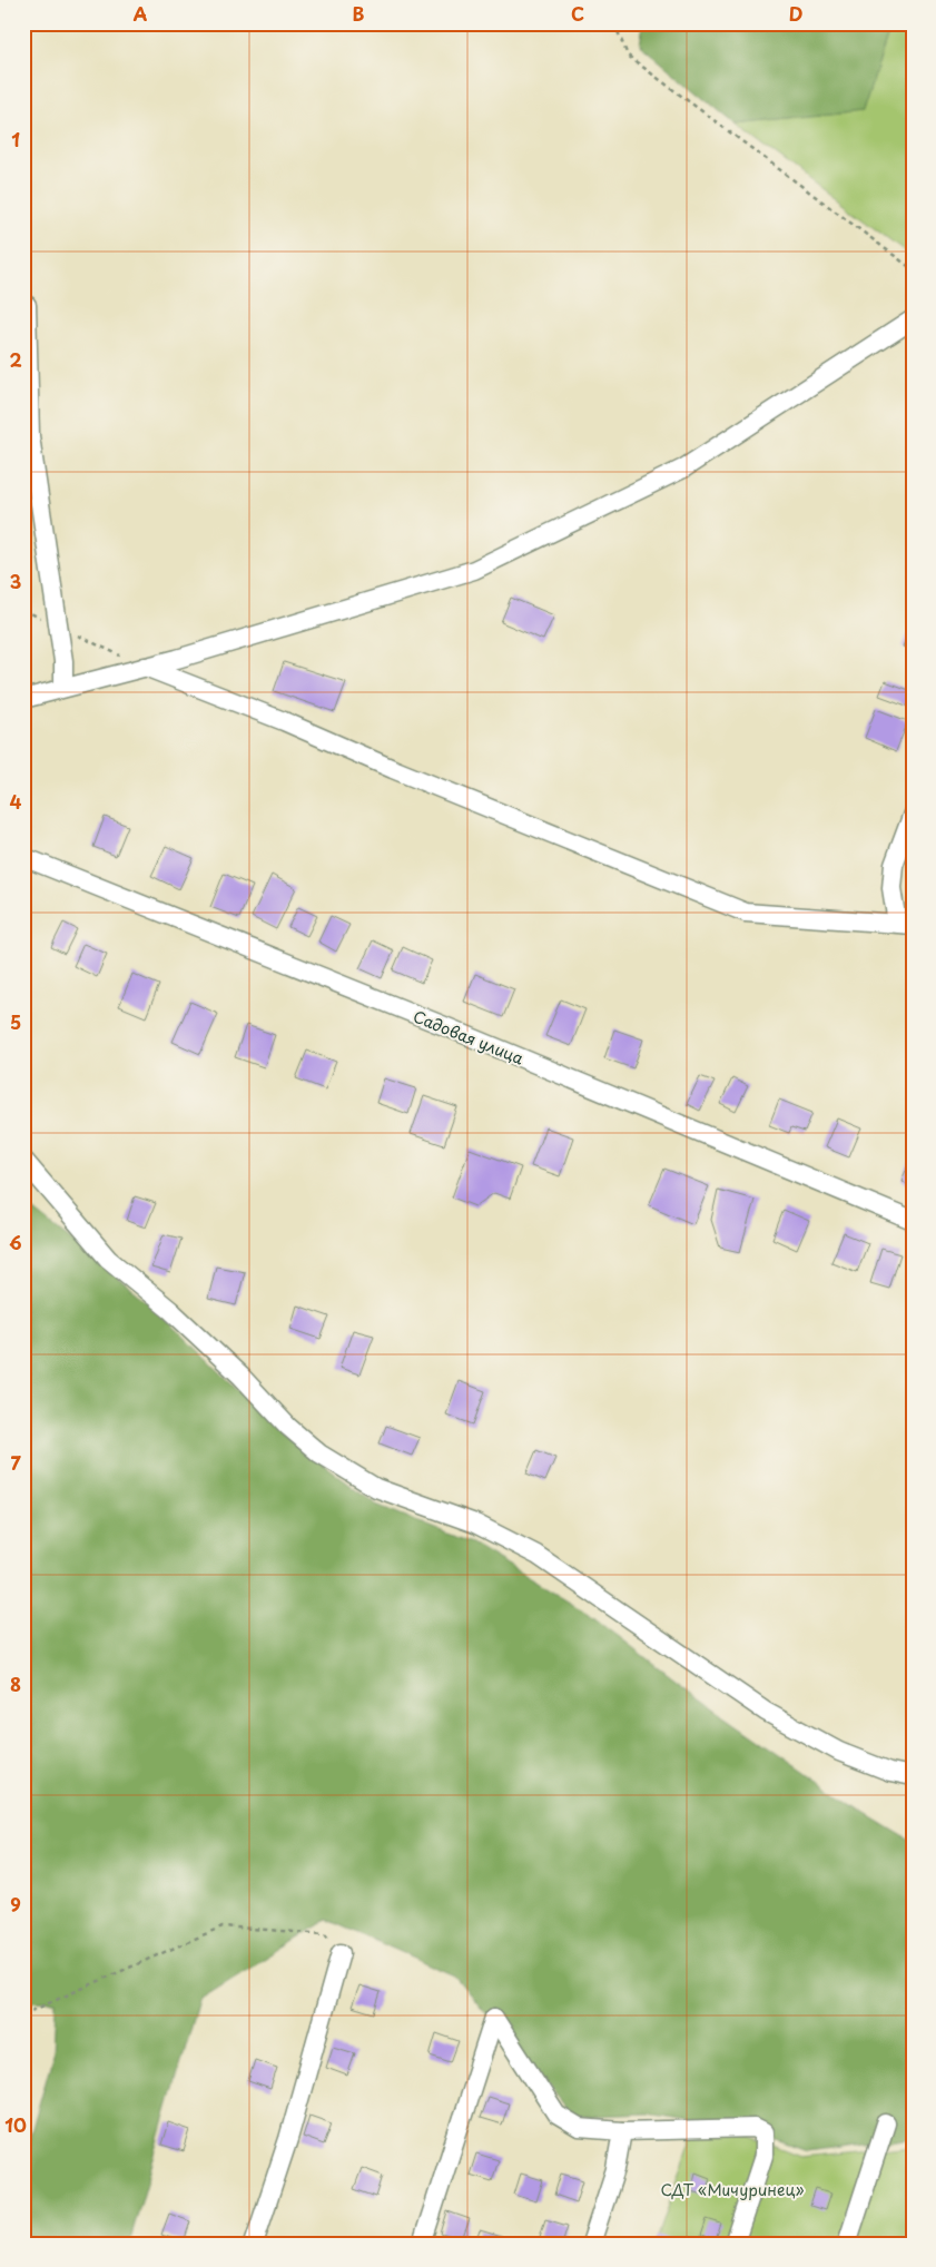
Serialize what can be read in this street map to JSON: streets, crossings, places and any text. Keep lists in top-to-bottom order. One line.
{"streets":{"street":["Садовая улица"]},"parks":["СДТ «Мичуринец»"],"grid":{"columns":["A","B","C","D"],"rows":["1","2","3","4","5","6","7","8","9","10"]}}
